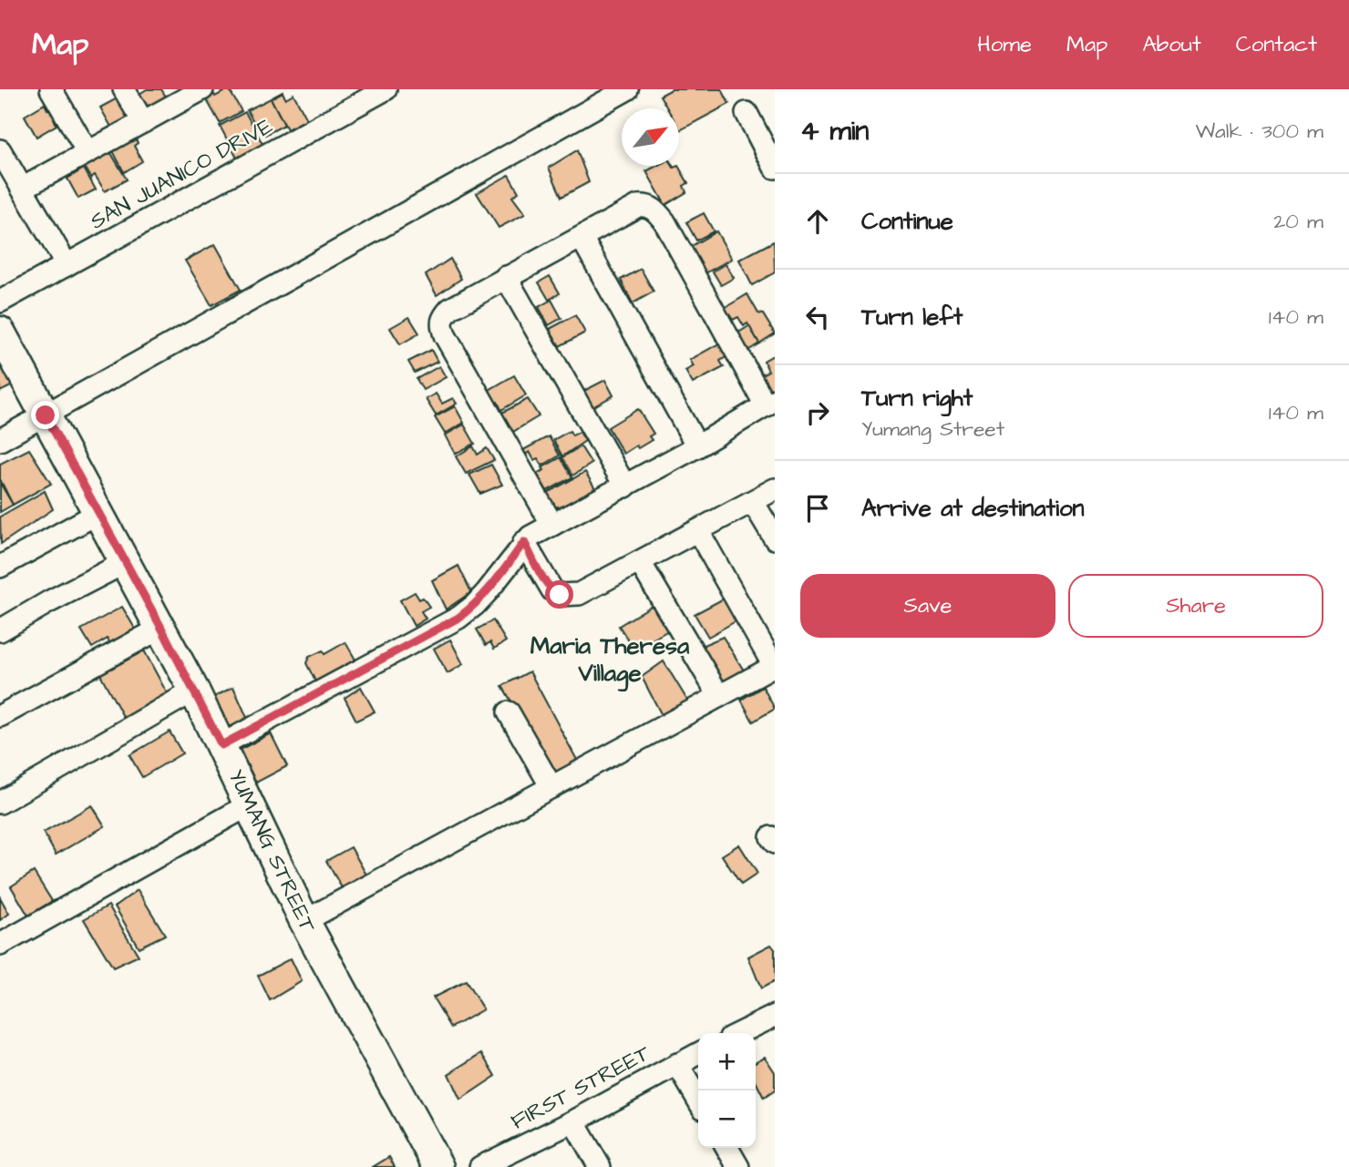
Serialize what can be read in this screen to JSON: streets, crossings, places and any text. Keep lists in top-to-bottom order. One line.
{"streets":{"main road":["YUMANG STREET"],"street":["SAN JUANICO DRIVE","FIRST STREET"]},"districts":["Maria Theresa Village"],"north":"top right","page":{"header":"Map","nav":["Home","Map","About","Contact"],"heading":["4 min","Walk · 300 m"],"list":[["Continue","20 m"],["Turn left","140 m"],["Turn right","Yumang Street","140 m"],"Arrive at destination"],"buttons":["Save","Share"],"map_buttons":["+","−"]}}
